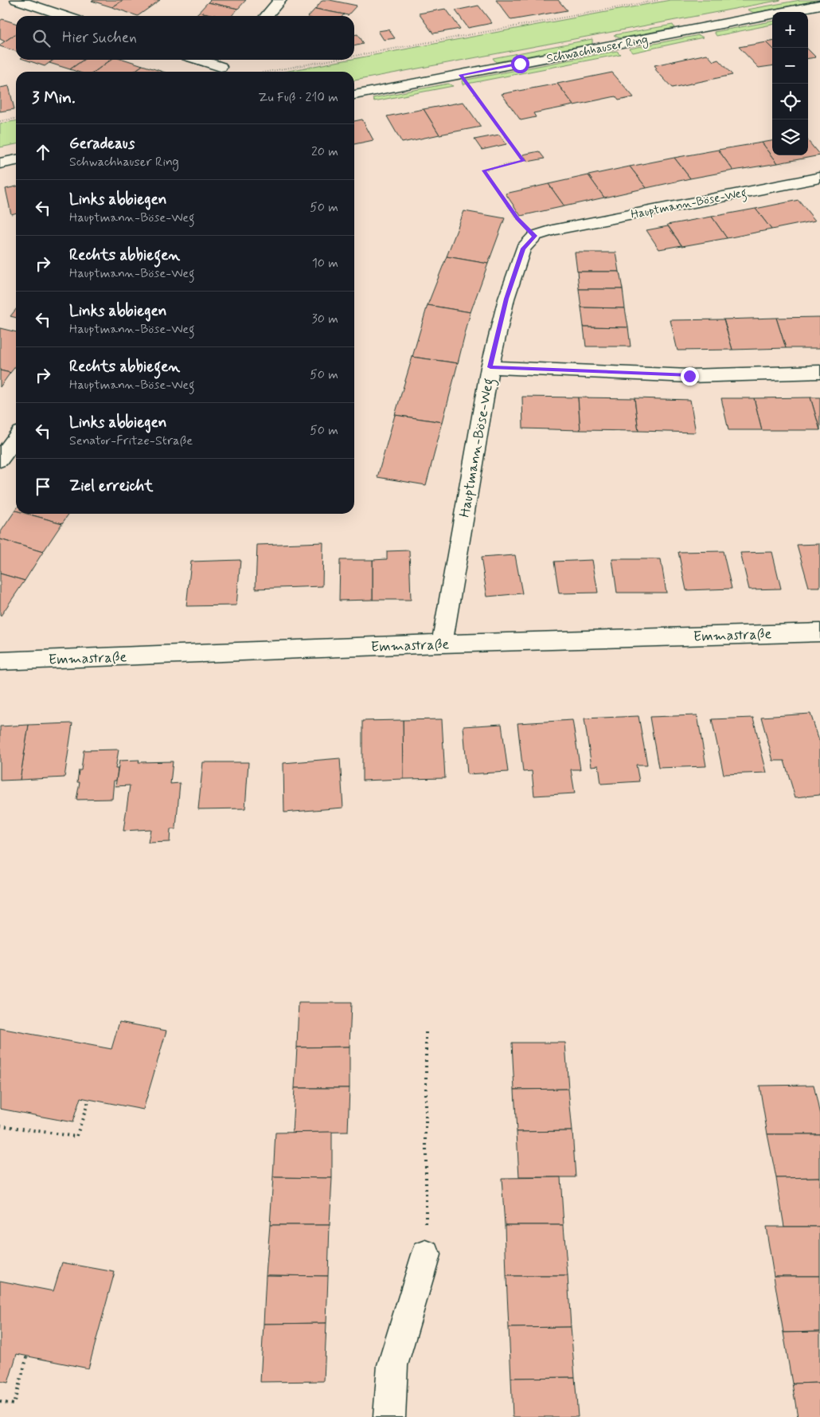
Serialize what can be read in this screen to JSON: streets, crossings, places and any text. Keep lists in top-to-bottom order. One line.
{"streets":{"street":["Schwachhauser Ring","Hauptmann-Böse-Weg","Emmastraße"]},"crossings":[["Hauptmann-Böse-Weg","Emmastraße"]],"page":{"map_buttons":["+","−"],"search":"Hier suchen","heading":["3 Min.","Zu Fuß · 210 m"],"list":[["Geradeaus","Schwachhauser Ring","20 m"],["Links abbiegen","Hauptmann-Böse-Weg","50 m"],["Rechts abbiegen","Hauptmann-Böse-Weg","10 m"],["Links abbiegen","Hauptmann-Böse-Weg","30 m"],["Rechts abbiegen","Hauptmann-Böse-Weg","50 m"],["Links abbiegen","Senator-Fritze-Straße","50 m"],"Ziel erreicht"]}}
